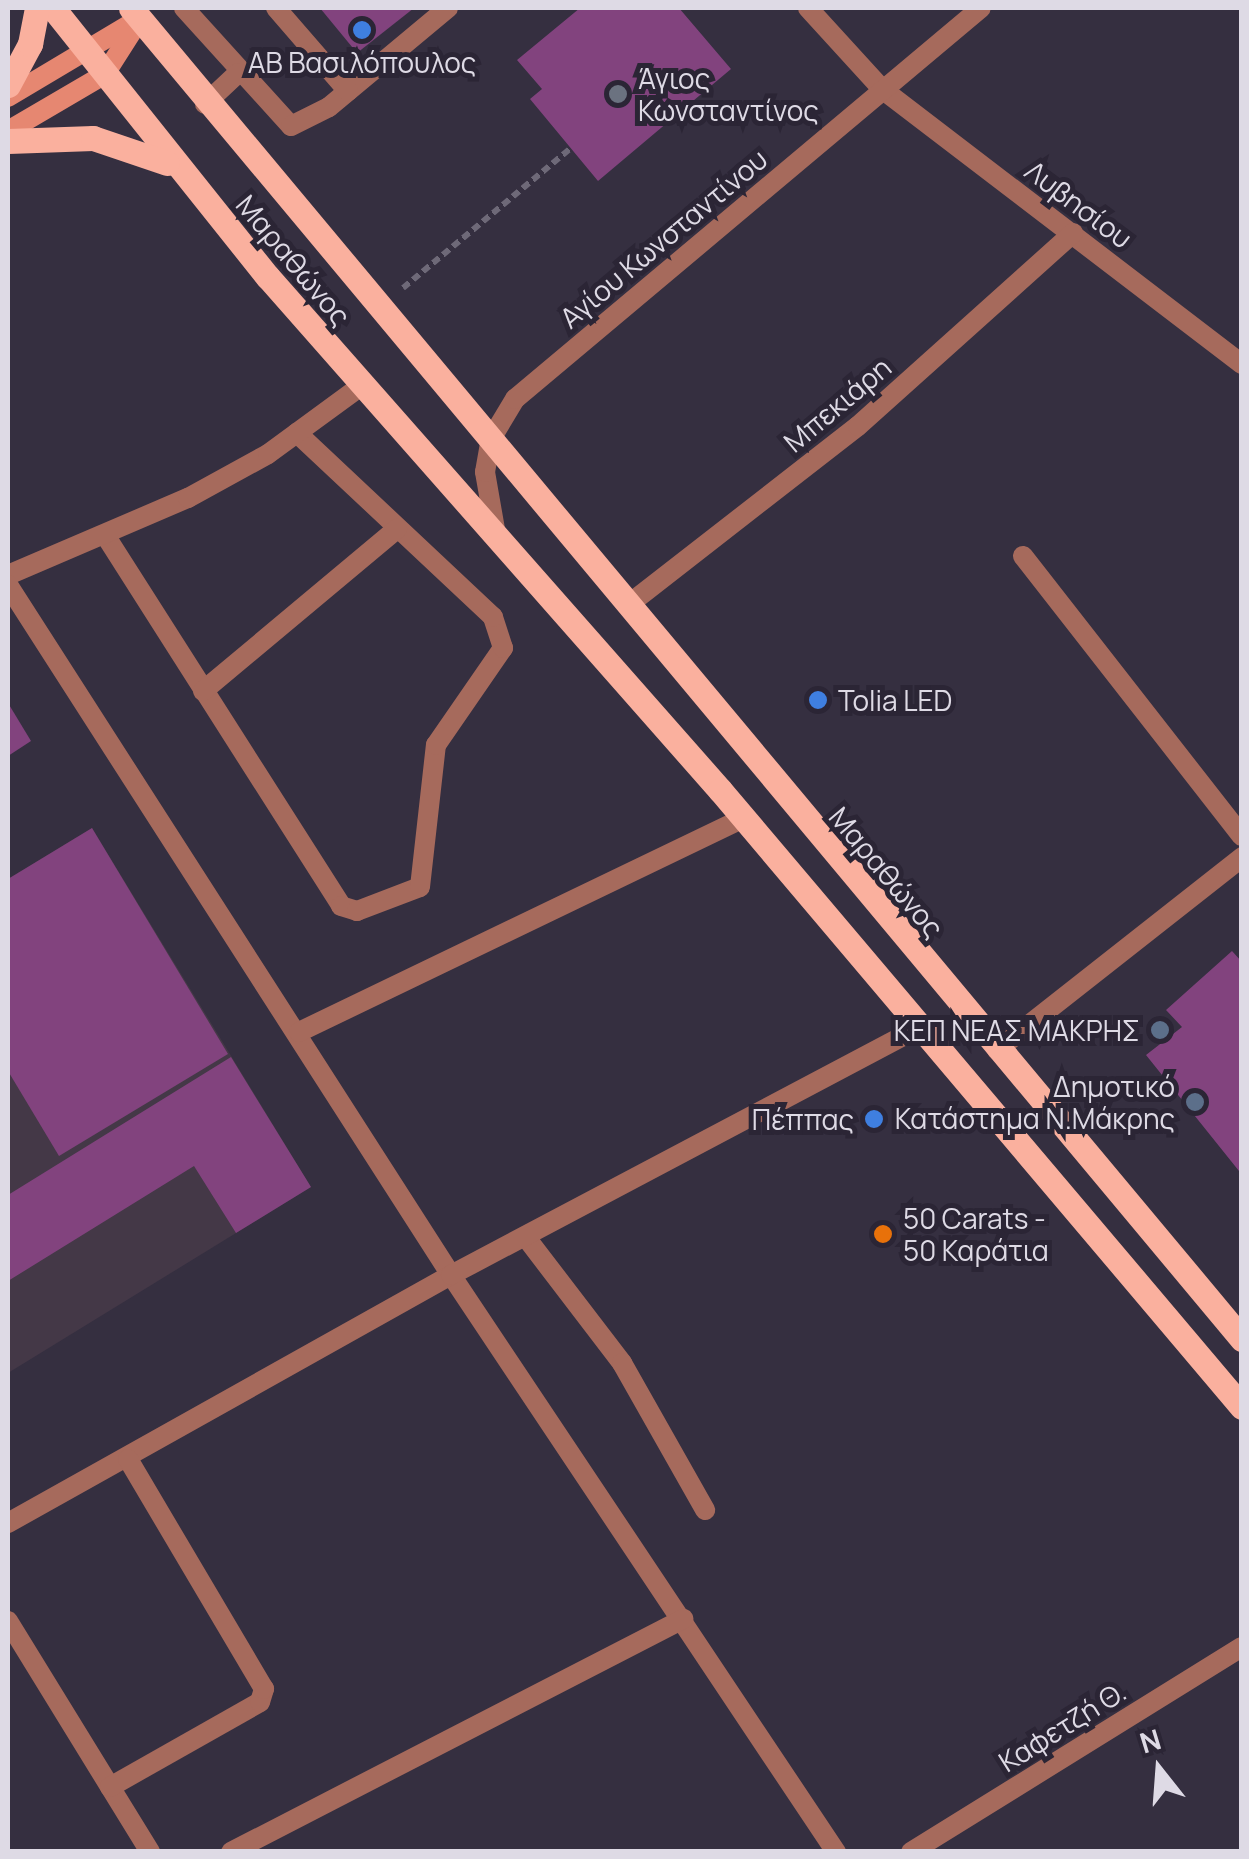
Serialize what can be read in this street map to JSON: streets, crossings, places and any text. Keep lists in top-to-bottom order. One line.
{"streets":{"main road":["Μαραθώνος"],"street":["Λυβησίου","Αγίου Κωνσταντίνου","Μπεκιάρη","Καφετζή Θ."]},"crossings":[["Λυβησίου","Αγίου Κωνσταντίνου"],["Λυβησίου","Μπεκιάρη"],["Αγίου Κωνσταντίνου","Μαραθώνος"],["Μαραθώνος","Μπεκιάρη"]],"places":["ΑΒ Βασιλόπουλος","Άγιος Κωνσταντίνος","Tolia LED","ΚΕΠ ΝΕΑΣ ΜΑΚΡΗΣ","Δημοτικό Κατάστημα Ν.Μάκρης","Πέππας","50 Carats - 50 Καράτια"],"north":"top"}
